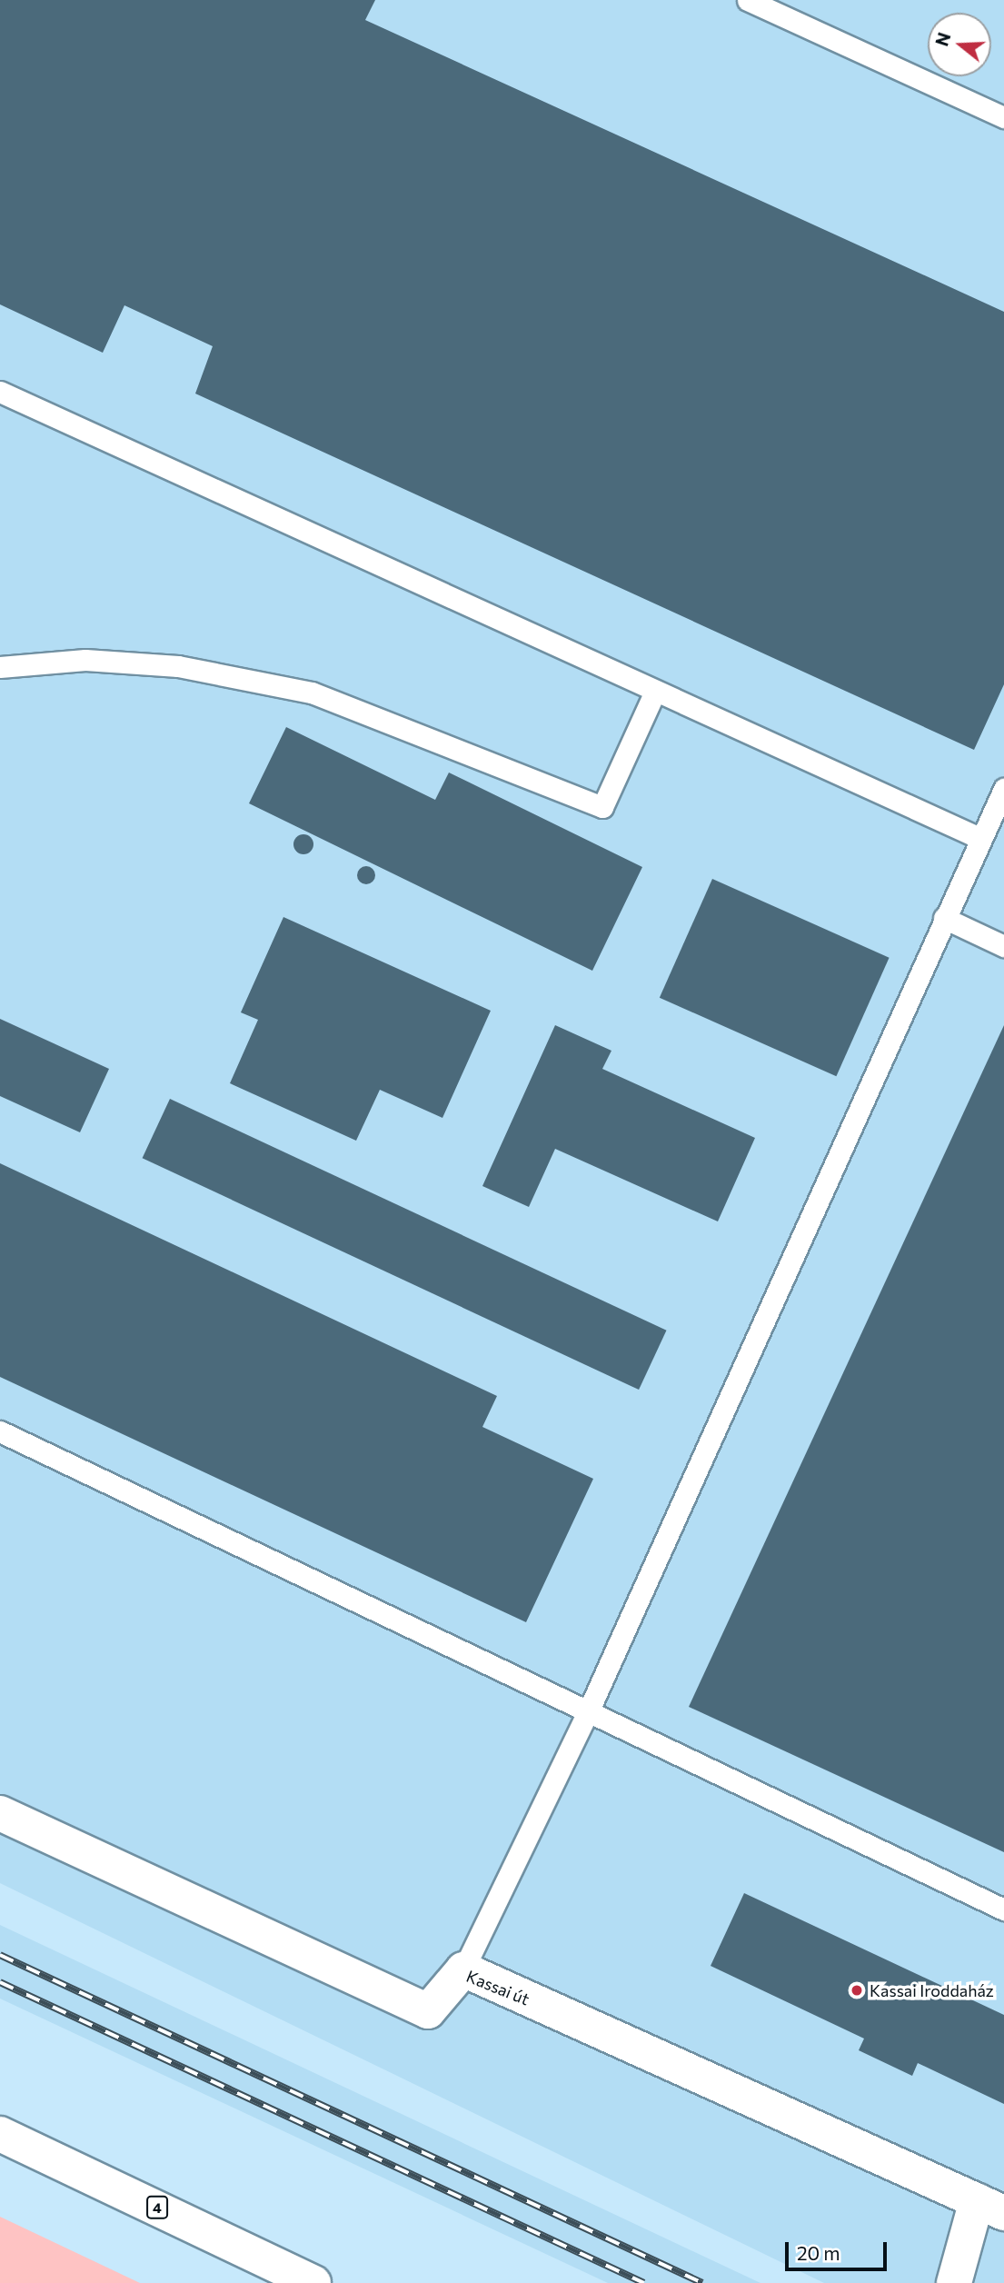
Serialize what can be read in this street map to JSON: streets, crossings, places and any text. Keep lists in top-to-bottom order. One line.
{"streets":{"street":["Kassai út","4"]},"places":["Kassai Iroddaház"],"scale_bar":"20 m","north":"left"}
